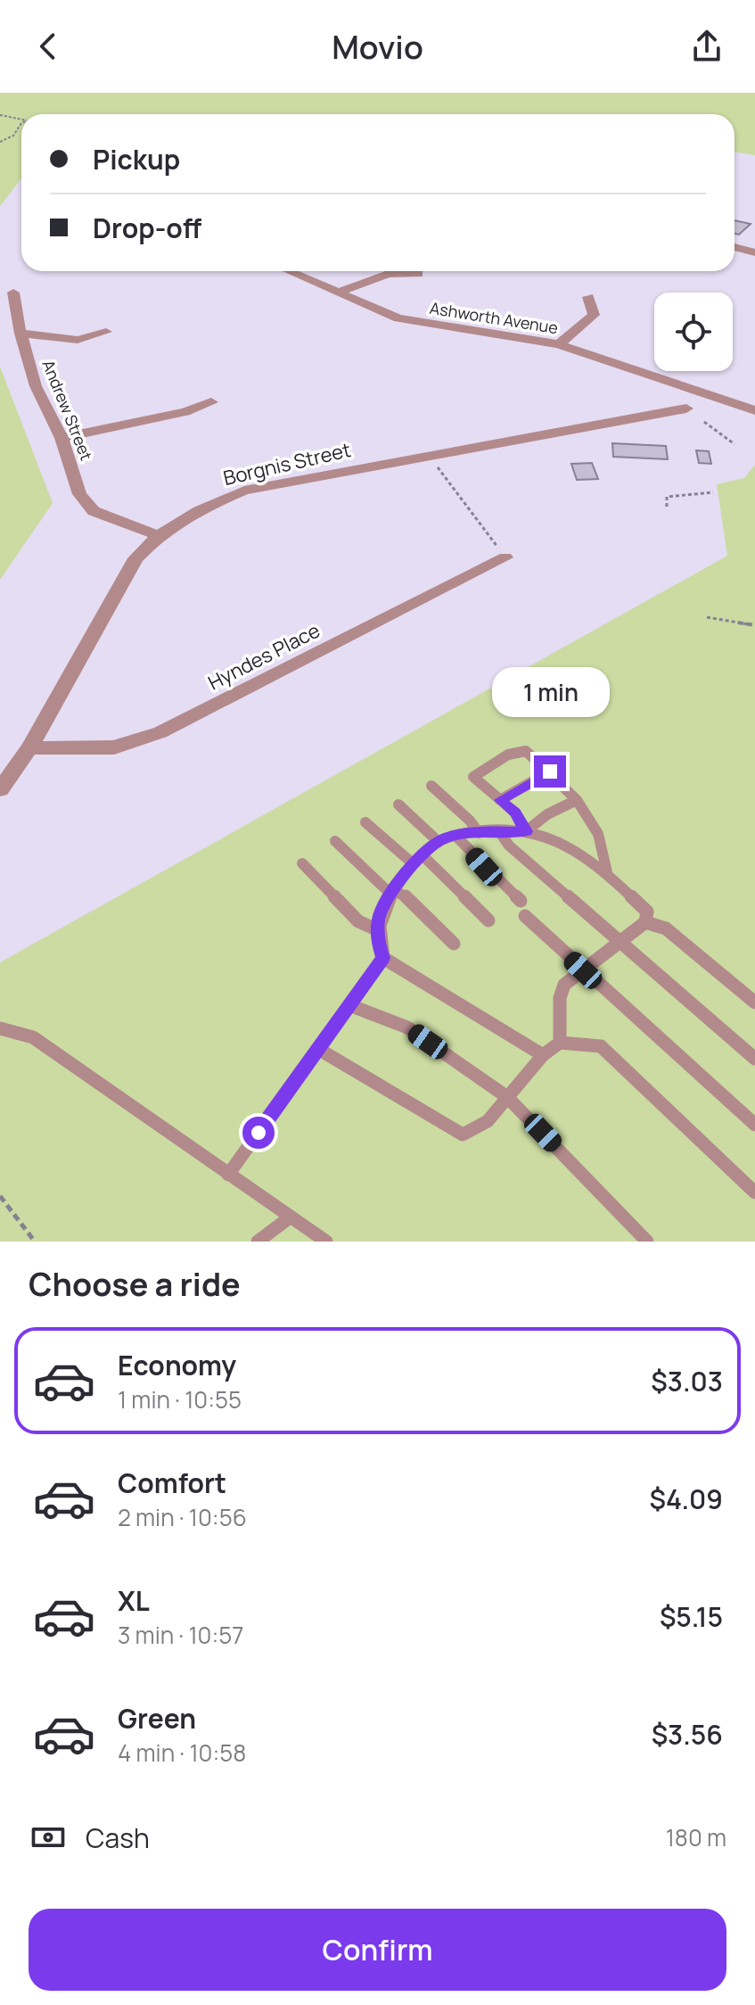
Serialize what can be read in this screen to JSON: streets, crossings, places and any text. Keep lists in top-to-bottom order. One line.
{"streets":{"street":["Ashworth Avenue","Andrew Street","Borgnis Street","Hyndes Place"]},"crossings":[["Andrew Street","Borgnis Street"],["Borgnis Street","Hyndes Place"]],"page":{"header":"Movio","banner":["Pickup","Drop-off"],"bubble":"1 min","heading":"Choose a ride","list":[{"name":"Economy","note":"1 min · 10:55","value":"$3.03"},{"name":"Comfort","note":"2 min · 10:56","value":"$4.09"},{"name":"XL","note":"3 min · 10:57","value":"$5.15"},{"name":"Green","note":"4 min · 10:58","value":"$3.56"}],"pay":["Cash","180 m"],"buttons":"Confirm"}}
